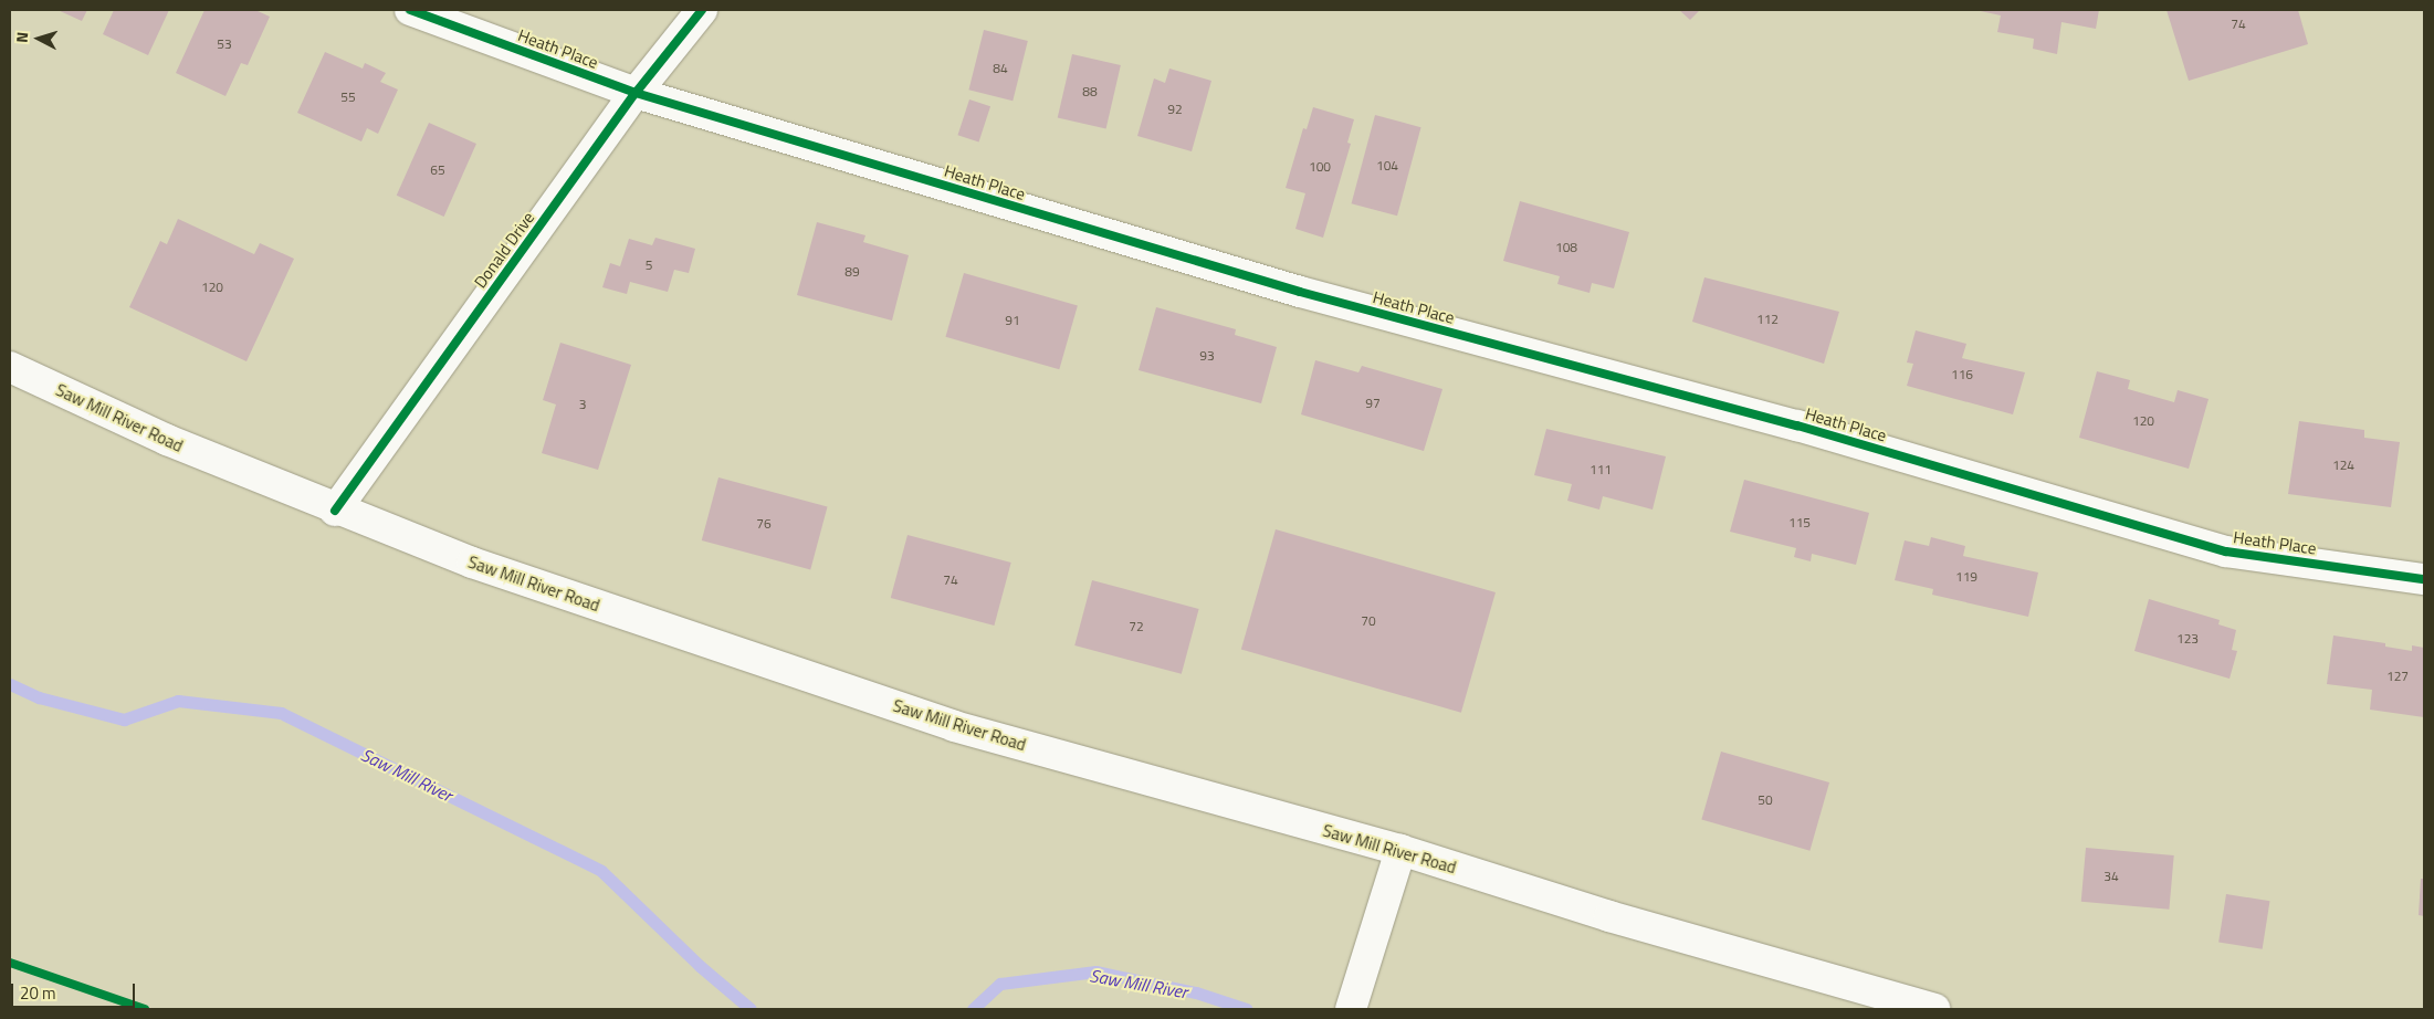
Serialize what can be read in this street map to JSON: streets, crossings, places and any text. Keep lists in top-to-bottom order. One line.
{"streets":{"street":["Heath Place","Donald Drive","Saw Mill River Road"]},"crossings":[["Heath Place","Donald Drive"],["Donald Drive","Saw Mill River Road"]],"water":["Saw Mill River"],"house_numbers":["74","53","84","88","55","92","104","100","65","108","5","89","120","112","91","93","116","97","3","120","124","111","115","76","119","74","70","72","123","127","50","34"],"scale_bar":"20 m","north":"left"}
